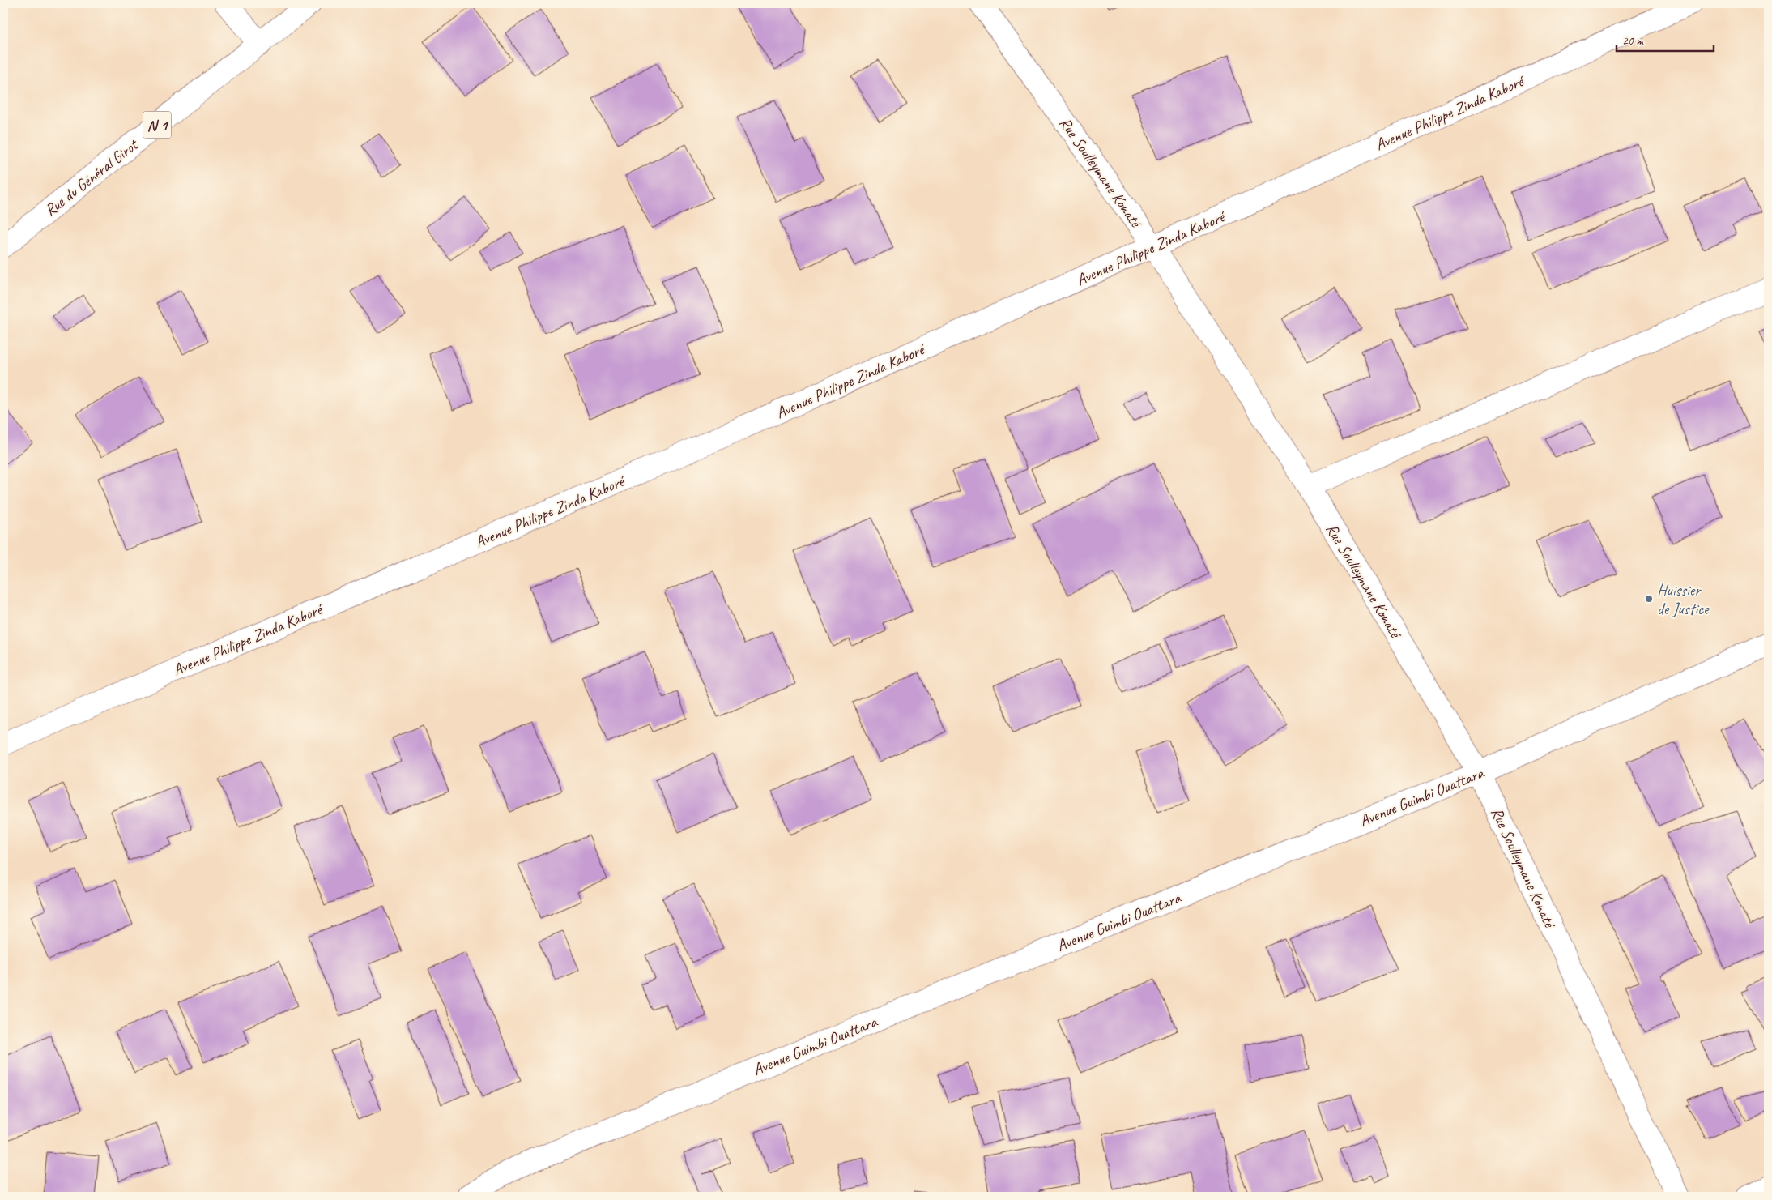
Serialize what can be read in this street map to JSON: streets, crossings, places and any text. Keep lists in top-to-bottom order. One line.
{"streets":{"main road":["Avenue Philippe Zinda Kaboré","N 1","Rue Soulleymane Konaté","Rue du Général Girot","Avenue Guimbi Ouattara"]},"crossings":[["Avenue Philippe Zinda Kaboré","Rue Soulleymane Konaté"],["Rue Soulleymane Konaté","Avenue Guimbi Ouattara"]],"places":["Huissier de Justice"],"scale_bar":"20 m"}
